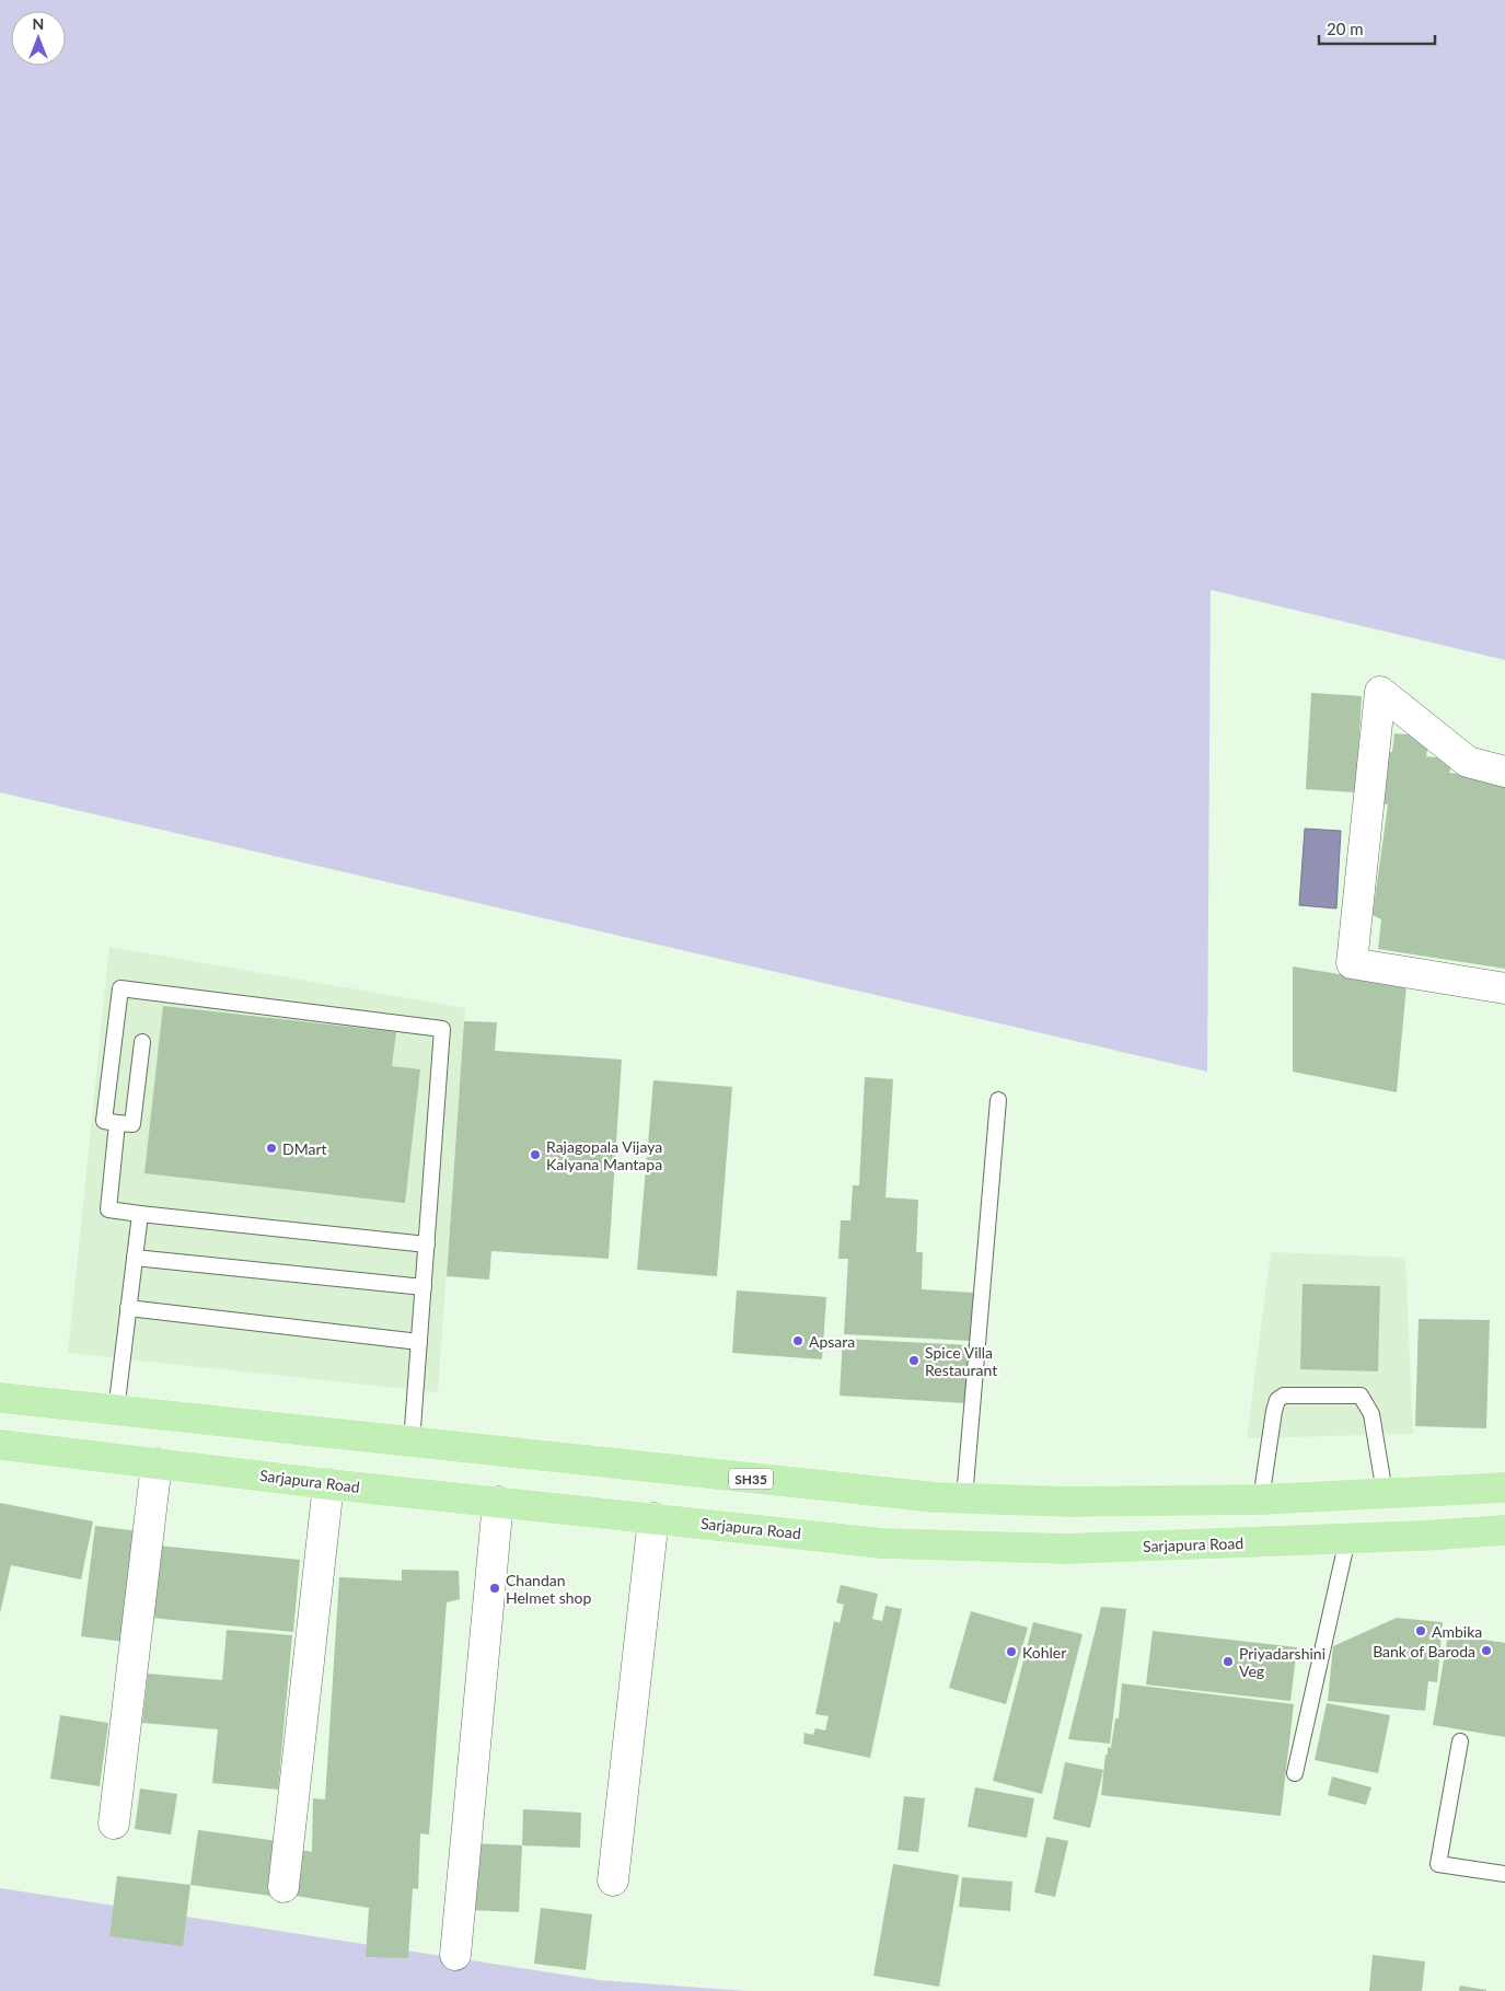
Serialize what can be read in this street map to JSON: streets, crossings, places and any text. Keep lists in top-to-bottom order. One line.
{"streets":{"main road":["SH35","Sarjapura Road"]},"places":["DMart","Rajagopala Vijaya Kalyana Mantapa","Apsara","Spice Villa Restaurant","Chandan Helmet shop","Ambika","Bank of Baroda","Kohler","Priyadarshini Veg"],"scale_bar":"20 m","north":"top"}
